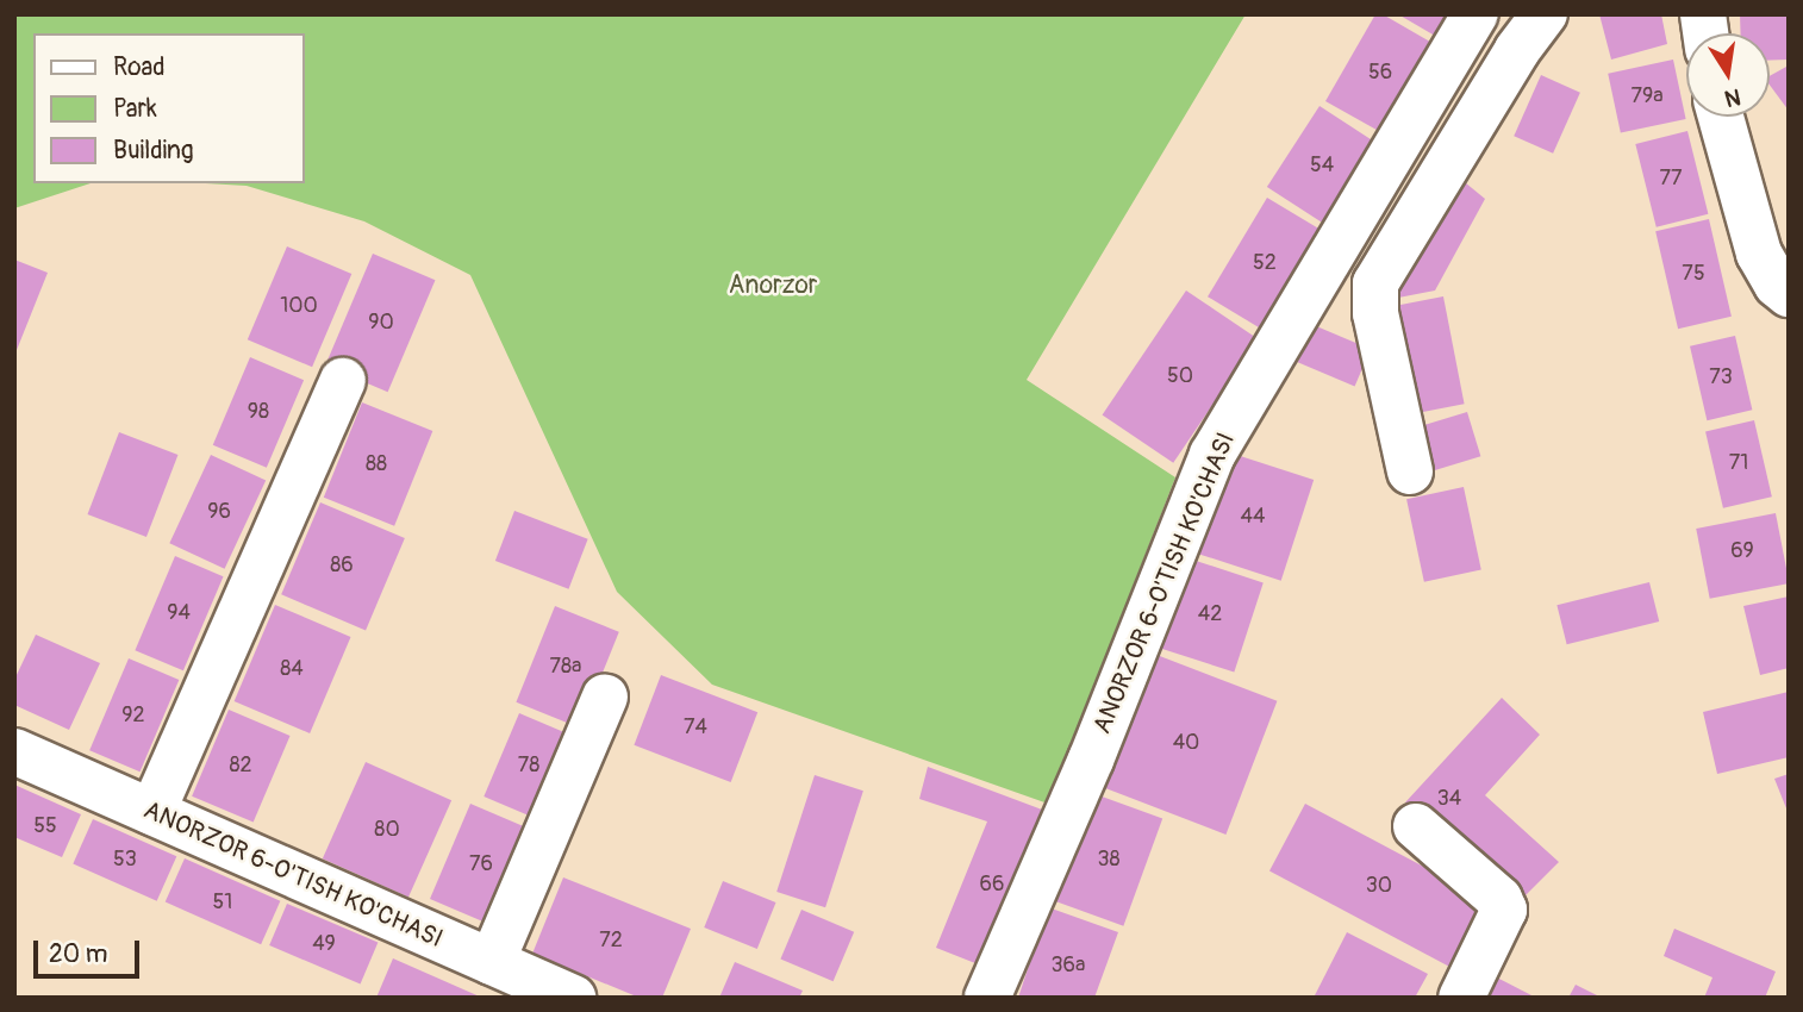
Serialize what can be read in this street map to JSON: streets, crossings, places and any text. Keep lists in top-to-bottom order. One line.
{"streets":{"street":["ANORZOR 6-O'TISH KO'CHASI"]},"parks":["Anorzor"],"house_numbers":["56","79а","54","77","52","75","100","90","50","73","98","71","88","96","44","69","86","94","42","78а","84","92","74","40","82","78","34","55","80","53","38","76","66","30","51","72","49","36а"],"legend":["Road","Park","Building"],"scale_bar":"20 m","north":"bottom"}
